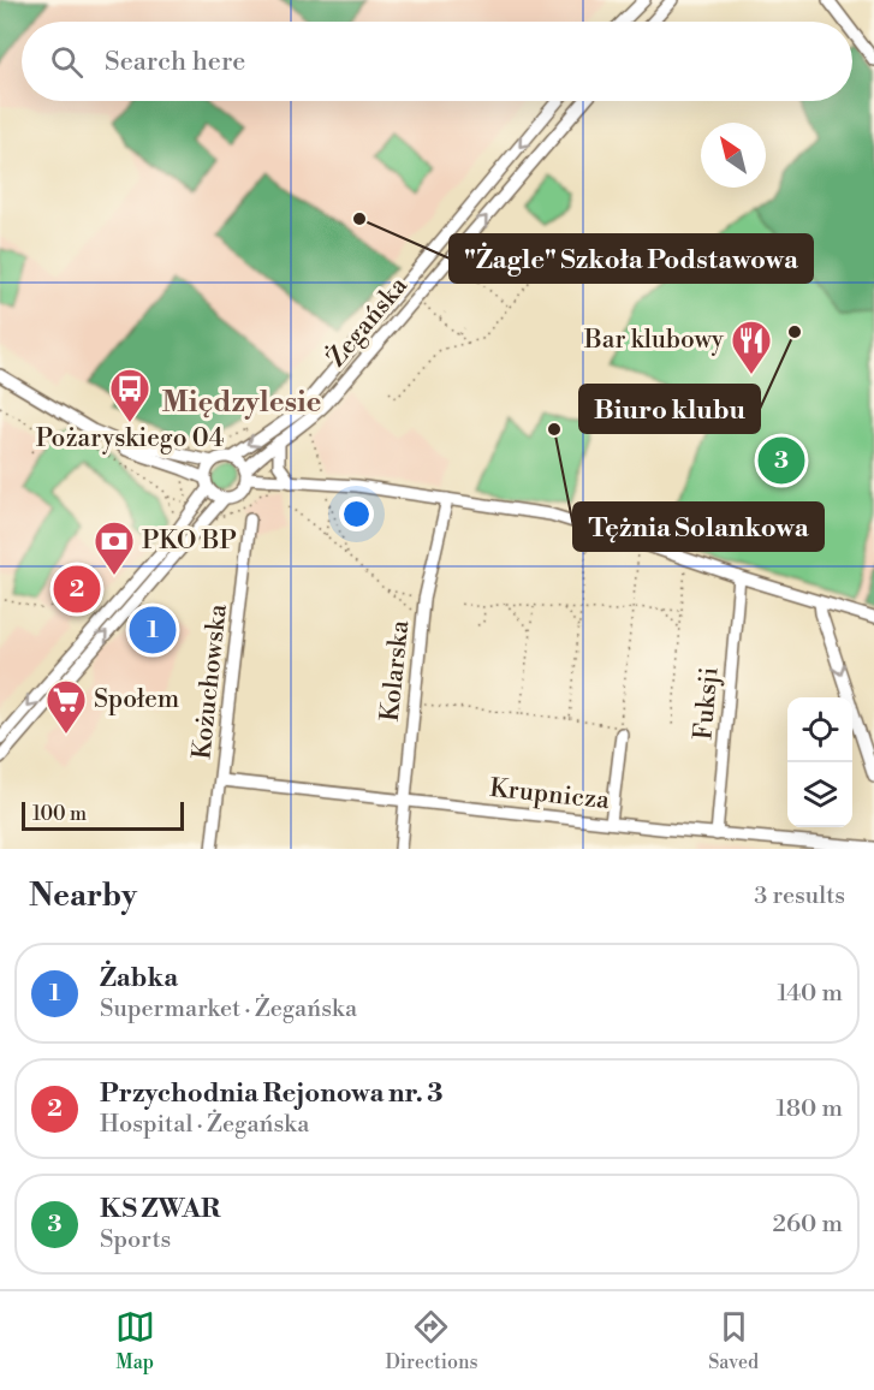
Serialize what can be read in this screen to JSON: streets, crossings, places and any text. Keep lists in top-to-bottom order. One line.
{"streets":{"street":["Żegańska","Kolarska","Kożuchowska","Fuksji","Krupnicza"]},"crossings":[["Kolarska","Krupnicza"],["Kożuchowska","Krupnicza"],["Fuksji","Krupnicza"]],"districts":["Międzylesie"],"places":{"other":["\"Żagle\" Szkoła Podstawowa","Biuro klubu","Tężnia Solankowa"],"restaurant":["Bar klubowy"],"bus stop":["Pożaryskiego 04"],"bank":["PKO BP"],"supermarket":["Społem"]},"scale_bar":"100 m","north":"top left","page":{"search":"Search here","pins":["3","2","1"],"scale":"100 m","heading":["Nearby","3 results"],"list":[{"mark":"1","name":"Żabka","note":"Supermarket · Żegańska","value":"140 m"},{"mark":"2","name":"Przychodnia Rejonowa nr. 3","note":"Hospital · Żegańska","value":"180 m"},{"mark":"3","name":"KS ZWAR","note":"Sports","value":"260 m"}],"nav":["Map","Directions","Saved"]}}
